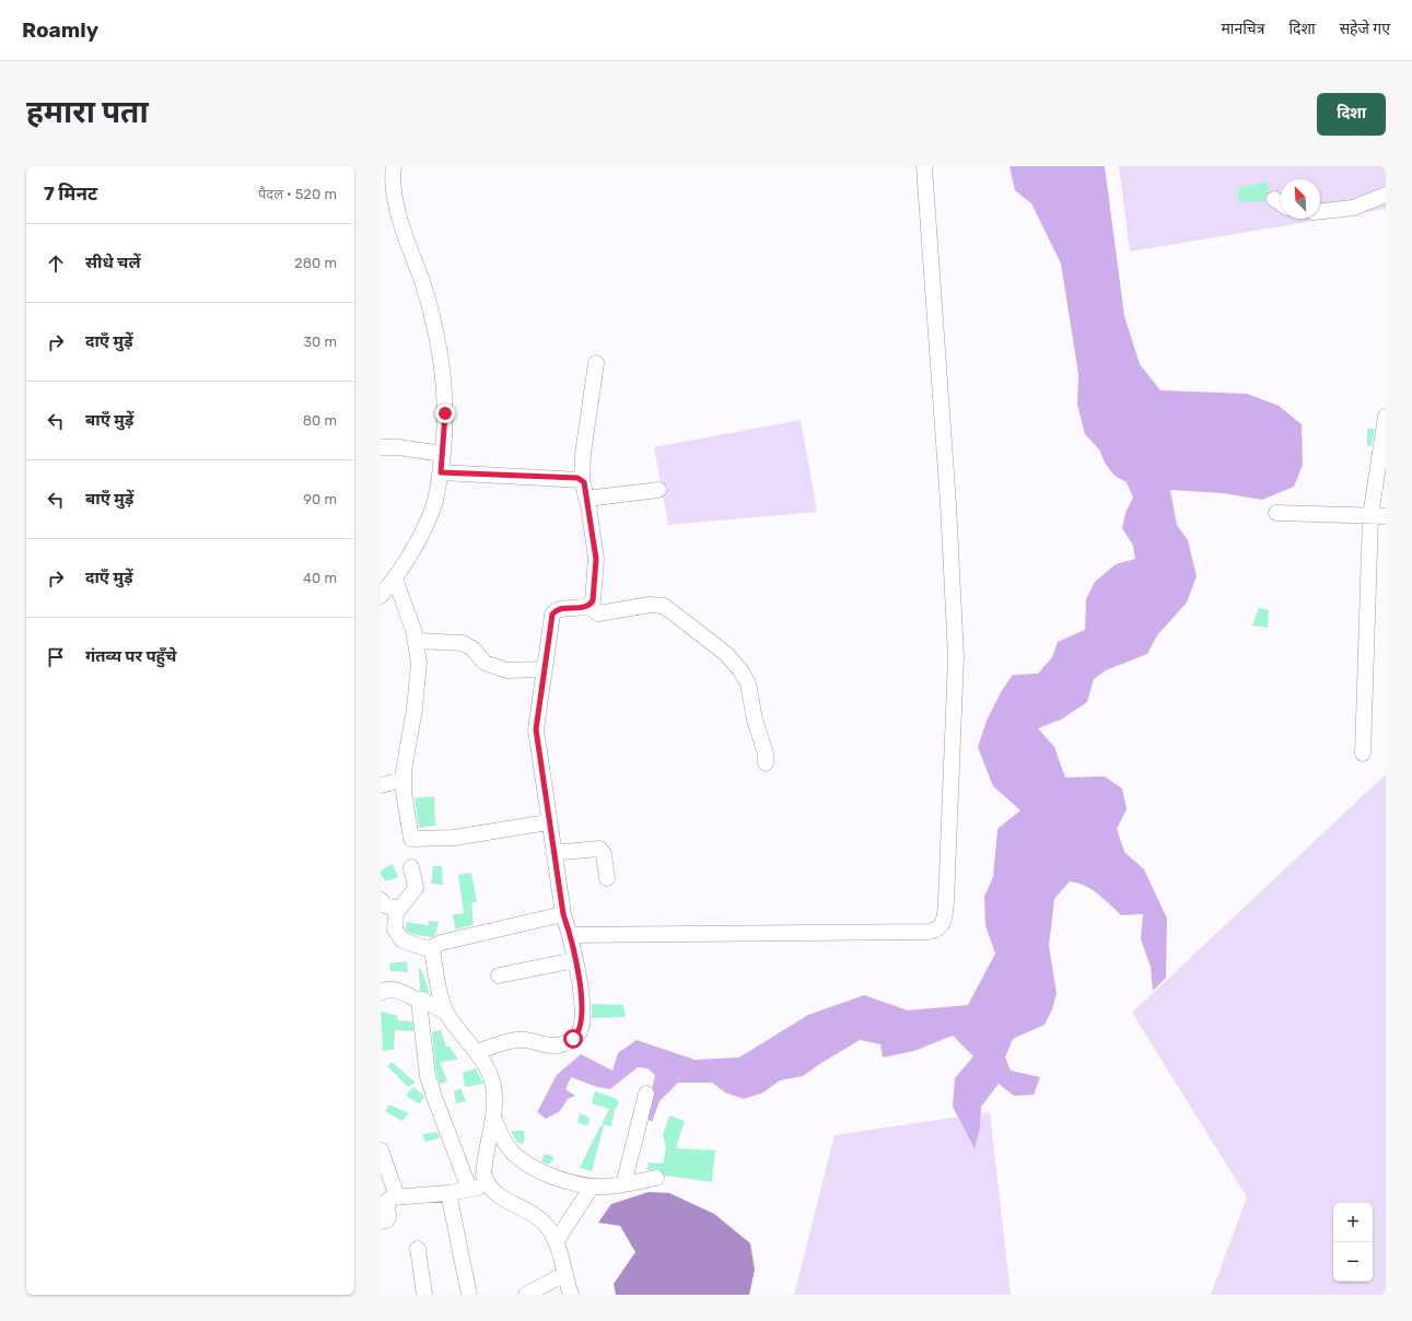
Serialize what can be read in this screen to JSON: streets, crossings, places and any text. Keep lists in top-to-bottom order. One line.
{"north":"top left","page":{"header":"Roamly","nav":["मानचित्र","दिशा","सहेजे गए"],"buttons":"दिशा","title":"हमारा पता","heading":["7 मिनट","पैदल · 520 m"],"list":[["सीधे चलें","280 m"],["दाएँ मुड़ें","30 m"],["बाएँ मुड़ें","80 m"],["बाएँ मुड़ें","90 m"],["दाएँ मुड़ें","40 m"],"गंतव्य पर पहुँचे"],"map_buttons":["+","−"]}}
